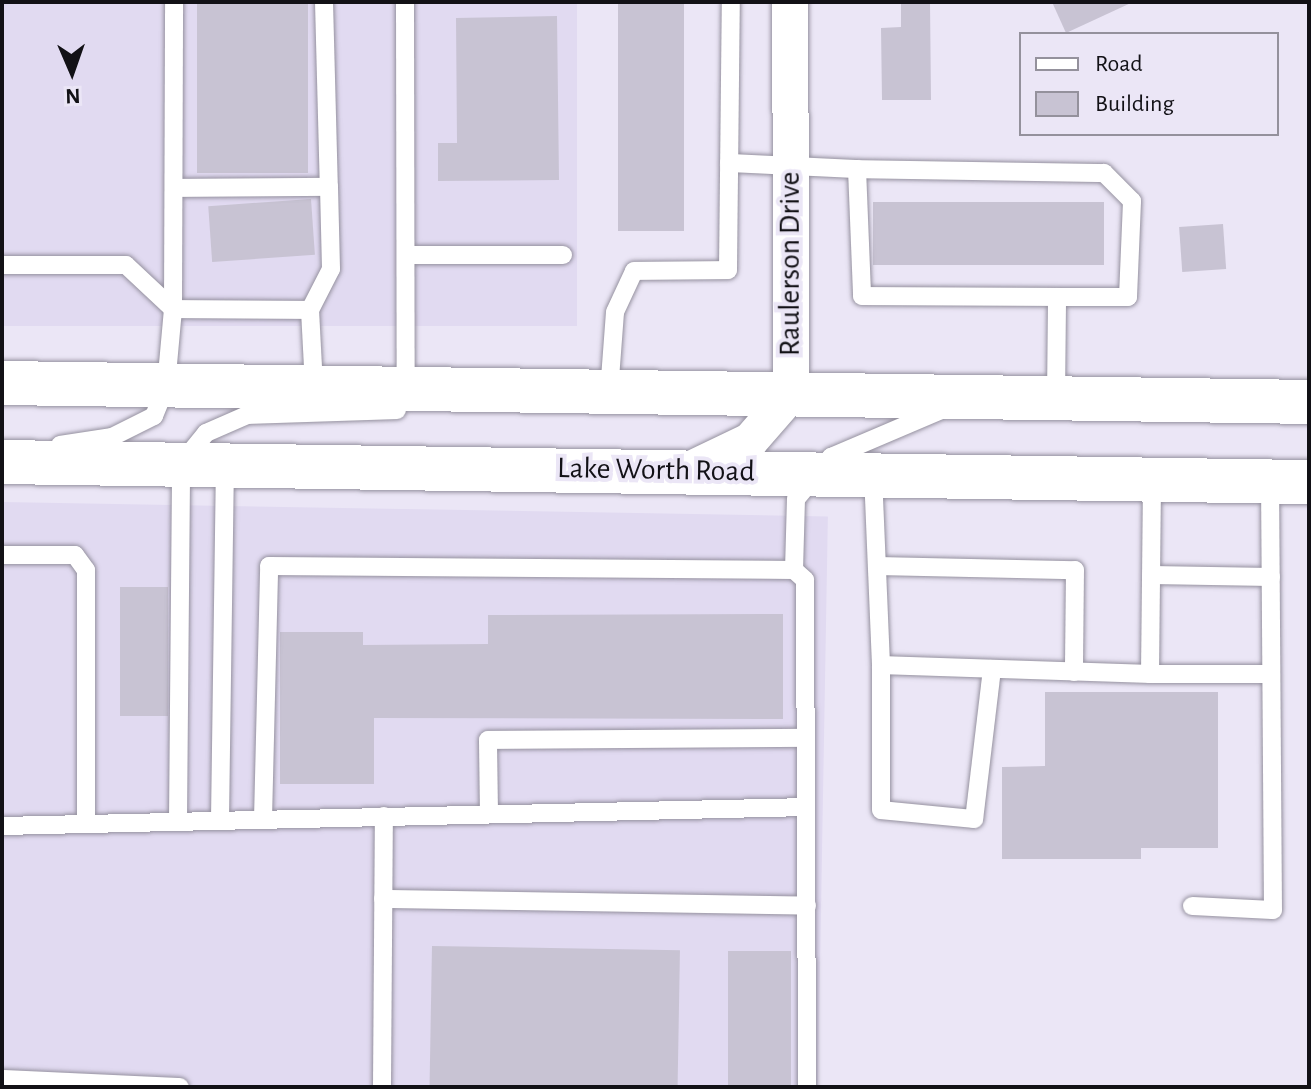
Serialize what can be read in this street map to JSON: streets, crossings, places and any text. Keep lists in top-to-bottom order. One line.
{"streets":{"main road":["Lake Worth Road"],"street":["Raulerson Drive"]},"crossings":[["Raulerson Drive","Lake Worth Road"]],"legend":["Road","Building"],"north":"bottom"}
